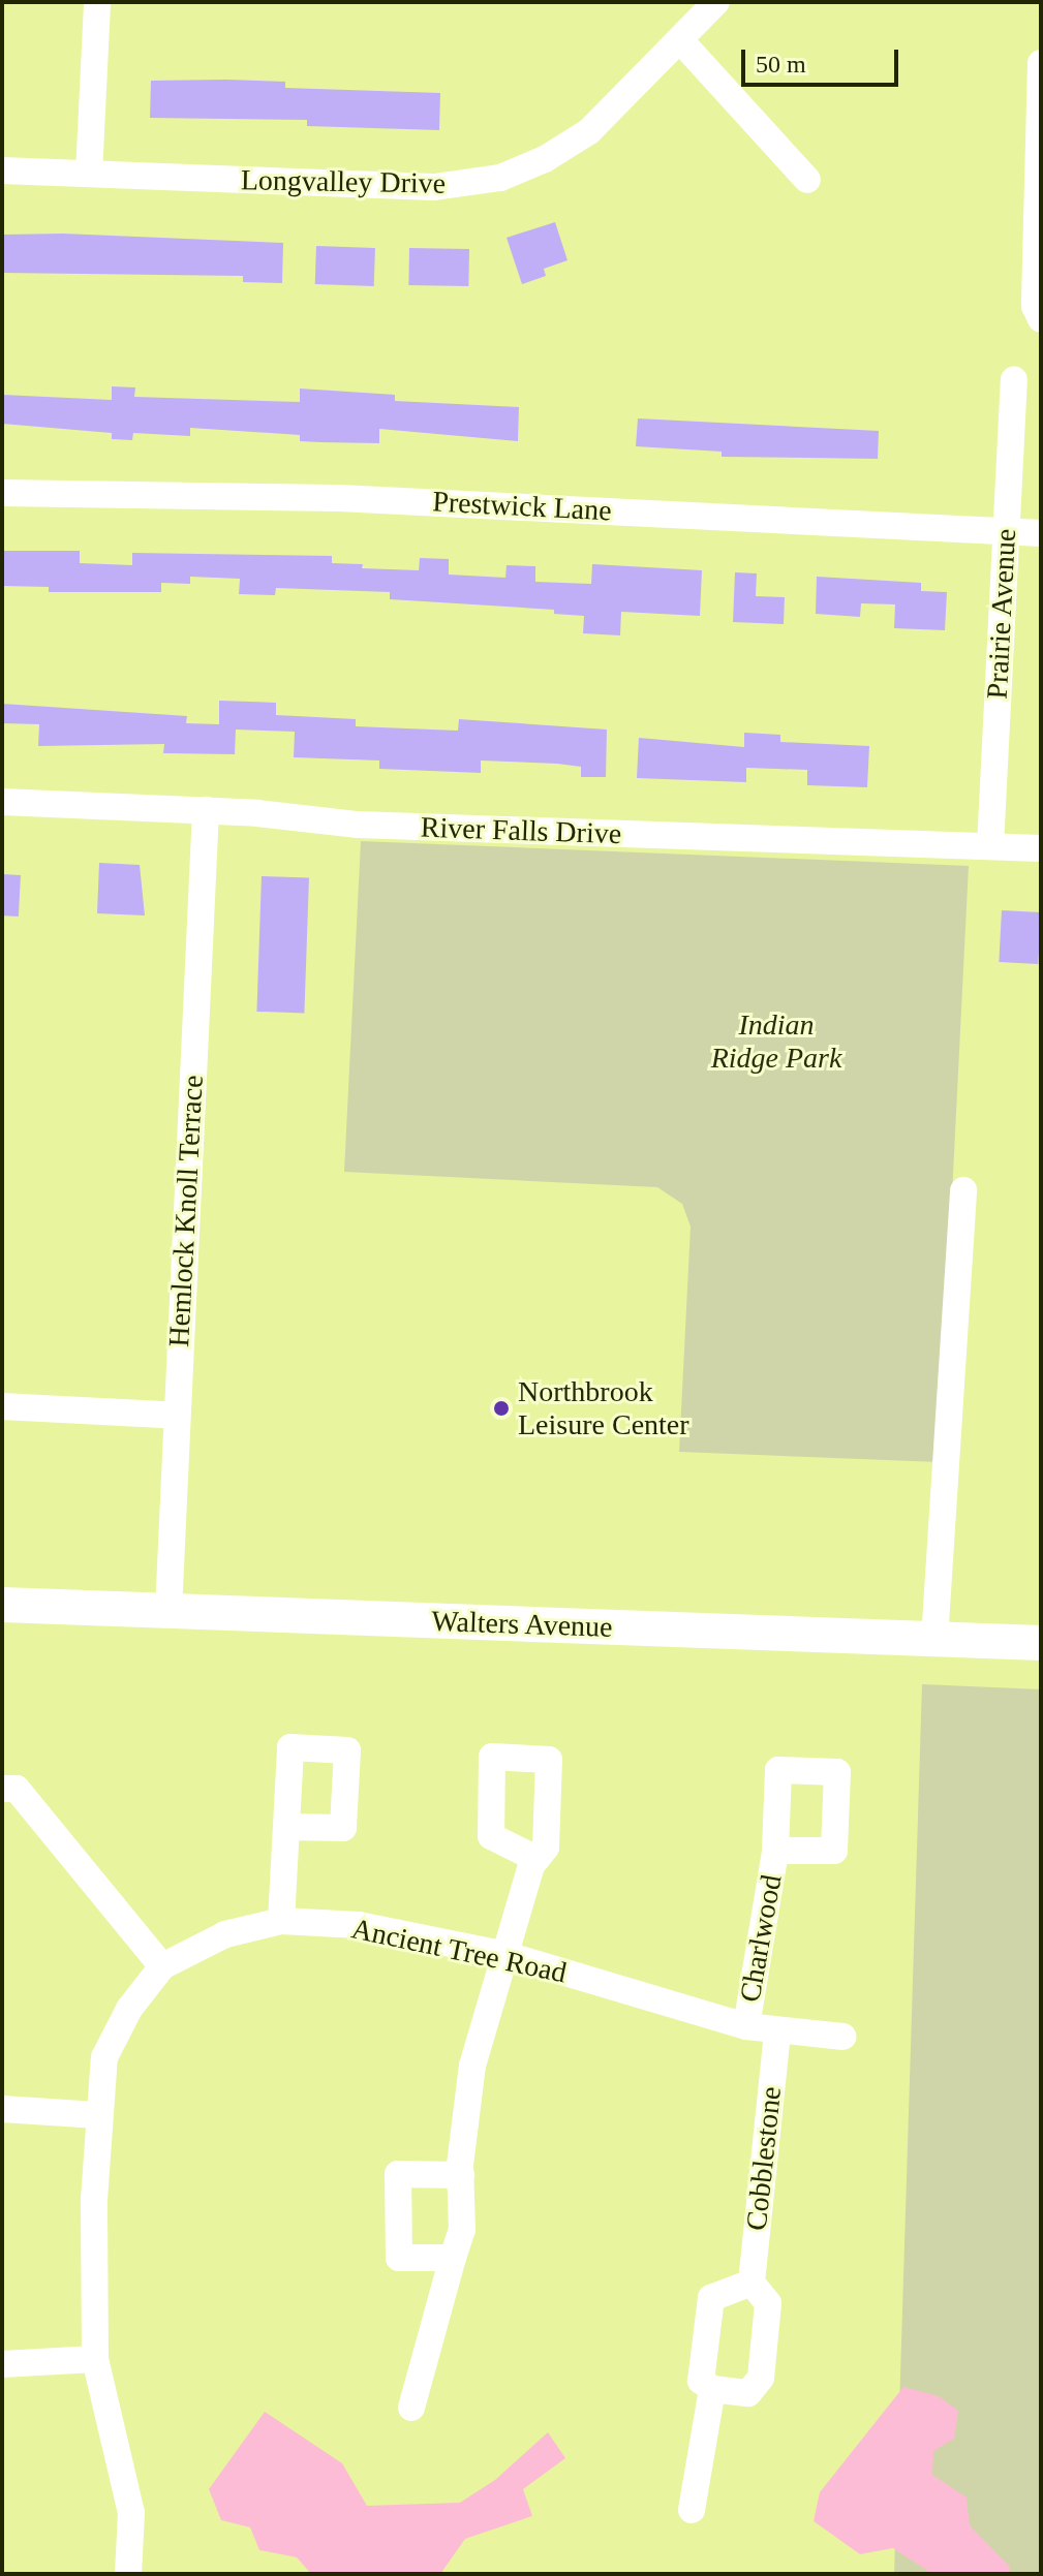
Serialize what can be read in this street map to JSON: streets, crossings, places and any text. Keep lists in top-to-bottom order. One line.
{"streets":{"main road":["Walters Avenue"],"street":["Longvalley Drive","Prestwick Lane","Prairie Avenue","River Falls Drive","Hemlock Knoll Terrace","Charlwood","Ancient Tree Road","Cobblestone"]},"crossings":[["Prestwick Lane","Prairie Avenue"],["Prairie Avenue","River Falls Drive"],["River Falls Drive","Hemlock Knoll Terrace"],["Hemlock Knoll Terrace","Walters Avenue"],["Charlwood","Ancient Tree Road"],["Ancient Tree Road","Cobblestone"]],"parks":["Indian Ridge Park"],"places":["Northbrook Leisure Center"],"scale_bar":"50 m"}
